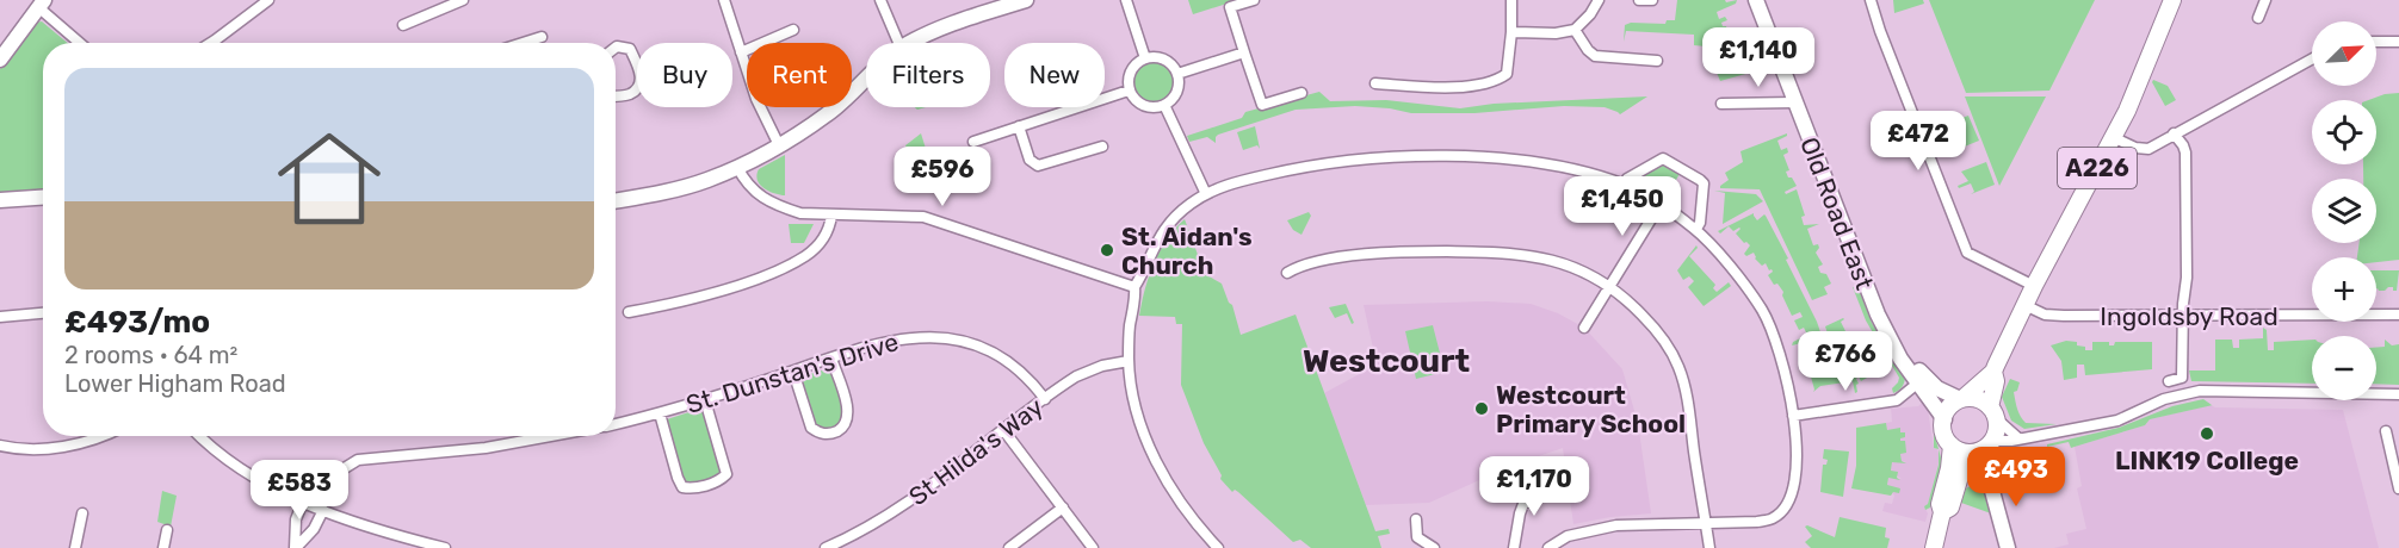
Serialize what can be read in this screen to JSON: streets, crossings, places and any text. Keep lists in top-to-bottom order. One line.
{"streets":{"main road":["A226"],"street":["Old Road East","Ingoldsby Road","St. Dunstan's Drive","St Hilda's Way"]},"crossings":[["A226","Old Road East"],["A226","Ingoldsby Road"],["St. Dunstan's Drive","St Hilda's Way"]],"districts":["Westcourt"],"places":["St. Aidan's Church","Westcourt Primary School","LINK19 College"],"north":"top right","page":{"map_buttons":["+","−"],"price":["£1,140","£472","£596","£1,450","£766","£493","£1,170","£583"],"chip":["Buy","Rent","Filters","New"],"list":[{"name":"£493/mo","note":"2 rooms · 64 m² · Lower Higham Road"}]}}
